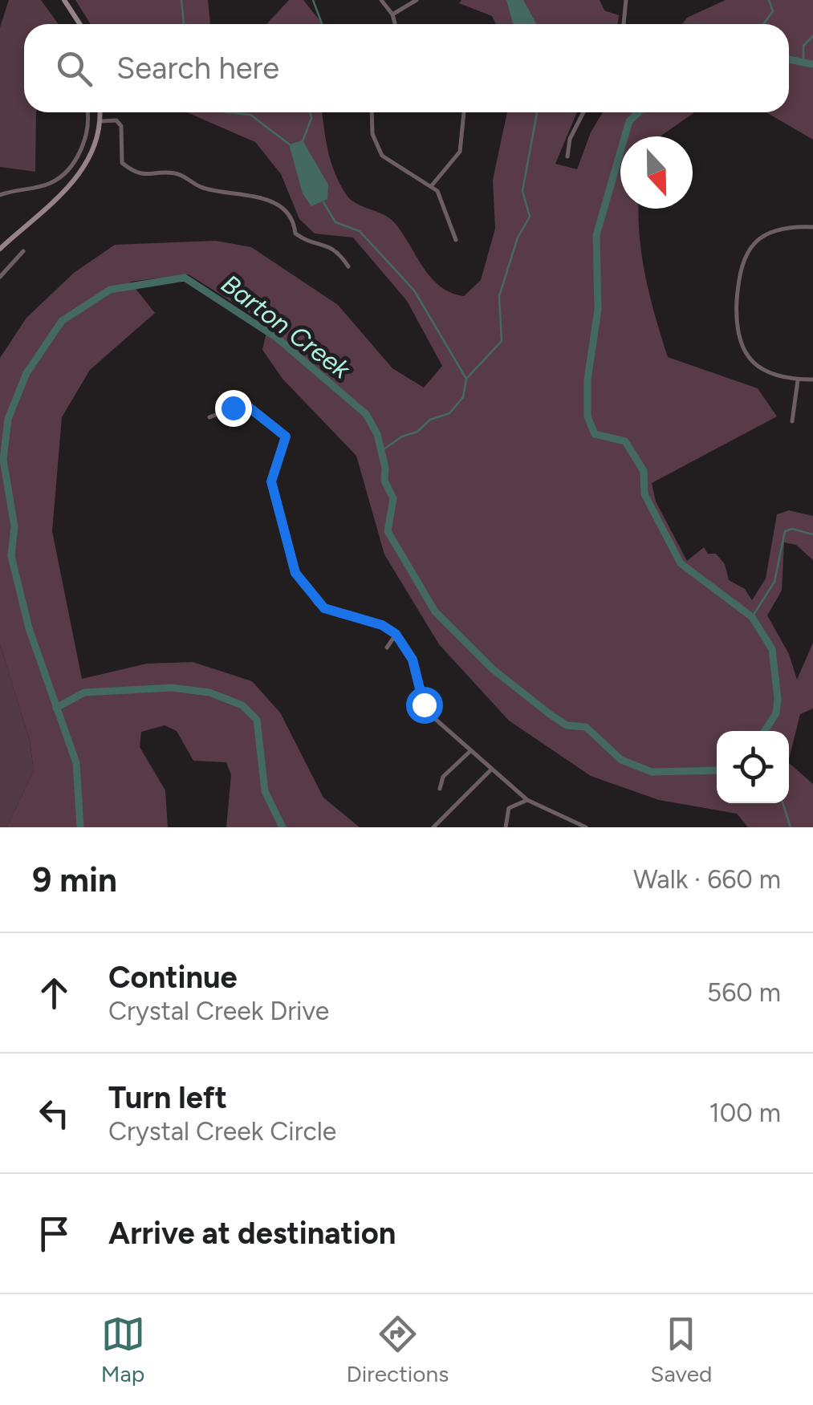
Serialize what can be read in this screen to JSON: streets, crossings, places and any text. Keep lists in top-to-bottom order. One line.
{"water":["Barton Creek"],"north":"bottom","page":{"search":"Search here","heading":["9 min","Walk · 660 m"],"list":[["Continue","Crystal Creek Drive","560 m"],["Turn left","Crystal Creek Circle","100 m"],"Arrive at destination"],"nav":["Map","Directions","Saved"]}}
